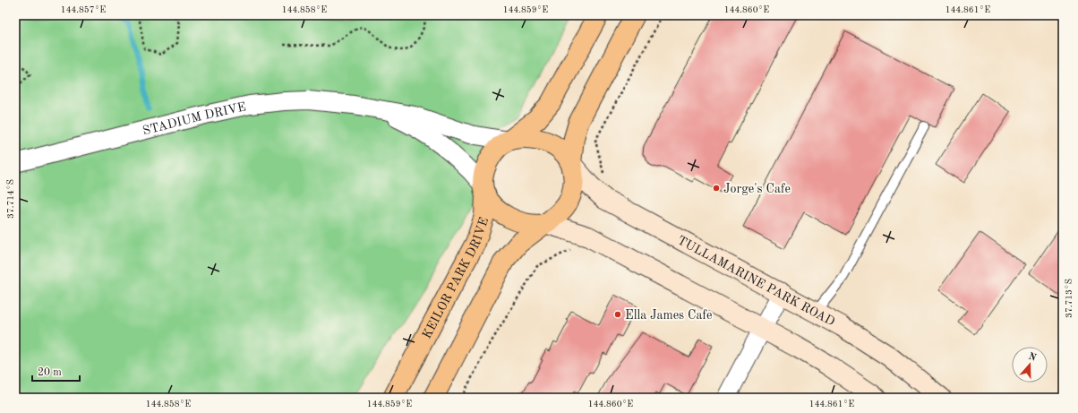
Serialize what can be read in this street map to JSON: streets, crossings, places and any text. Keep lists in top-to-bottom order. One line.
{"streets":{"main road":["KEILOR PARK DRIVE"],"street":["STADIUM DRIVE","TULLAMARINE PARK ROAD"]},"crossings":[["KEILOR PARK DRIVE","TULLAMARINE PARK ROAD"]],"places":["Jorge's Cafe","Ella James Cafe"],"scale_bar":"20 m","north":"top","coordinates":["144.857°E","144.858°E","144.859°E","144.860°E","144.861°E","37.714°S","37.713°S"]}
